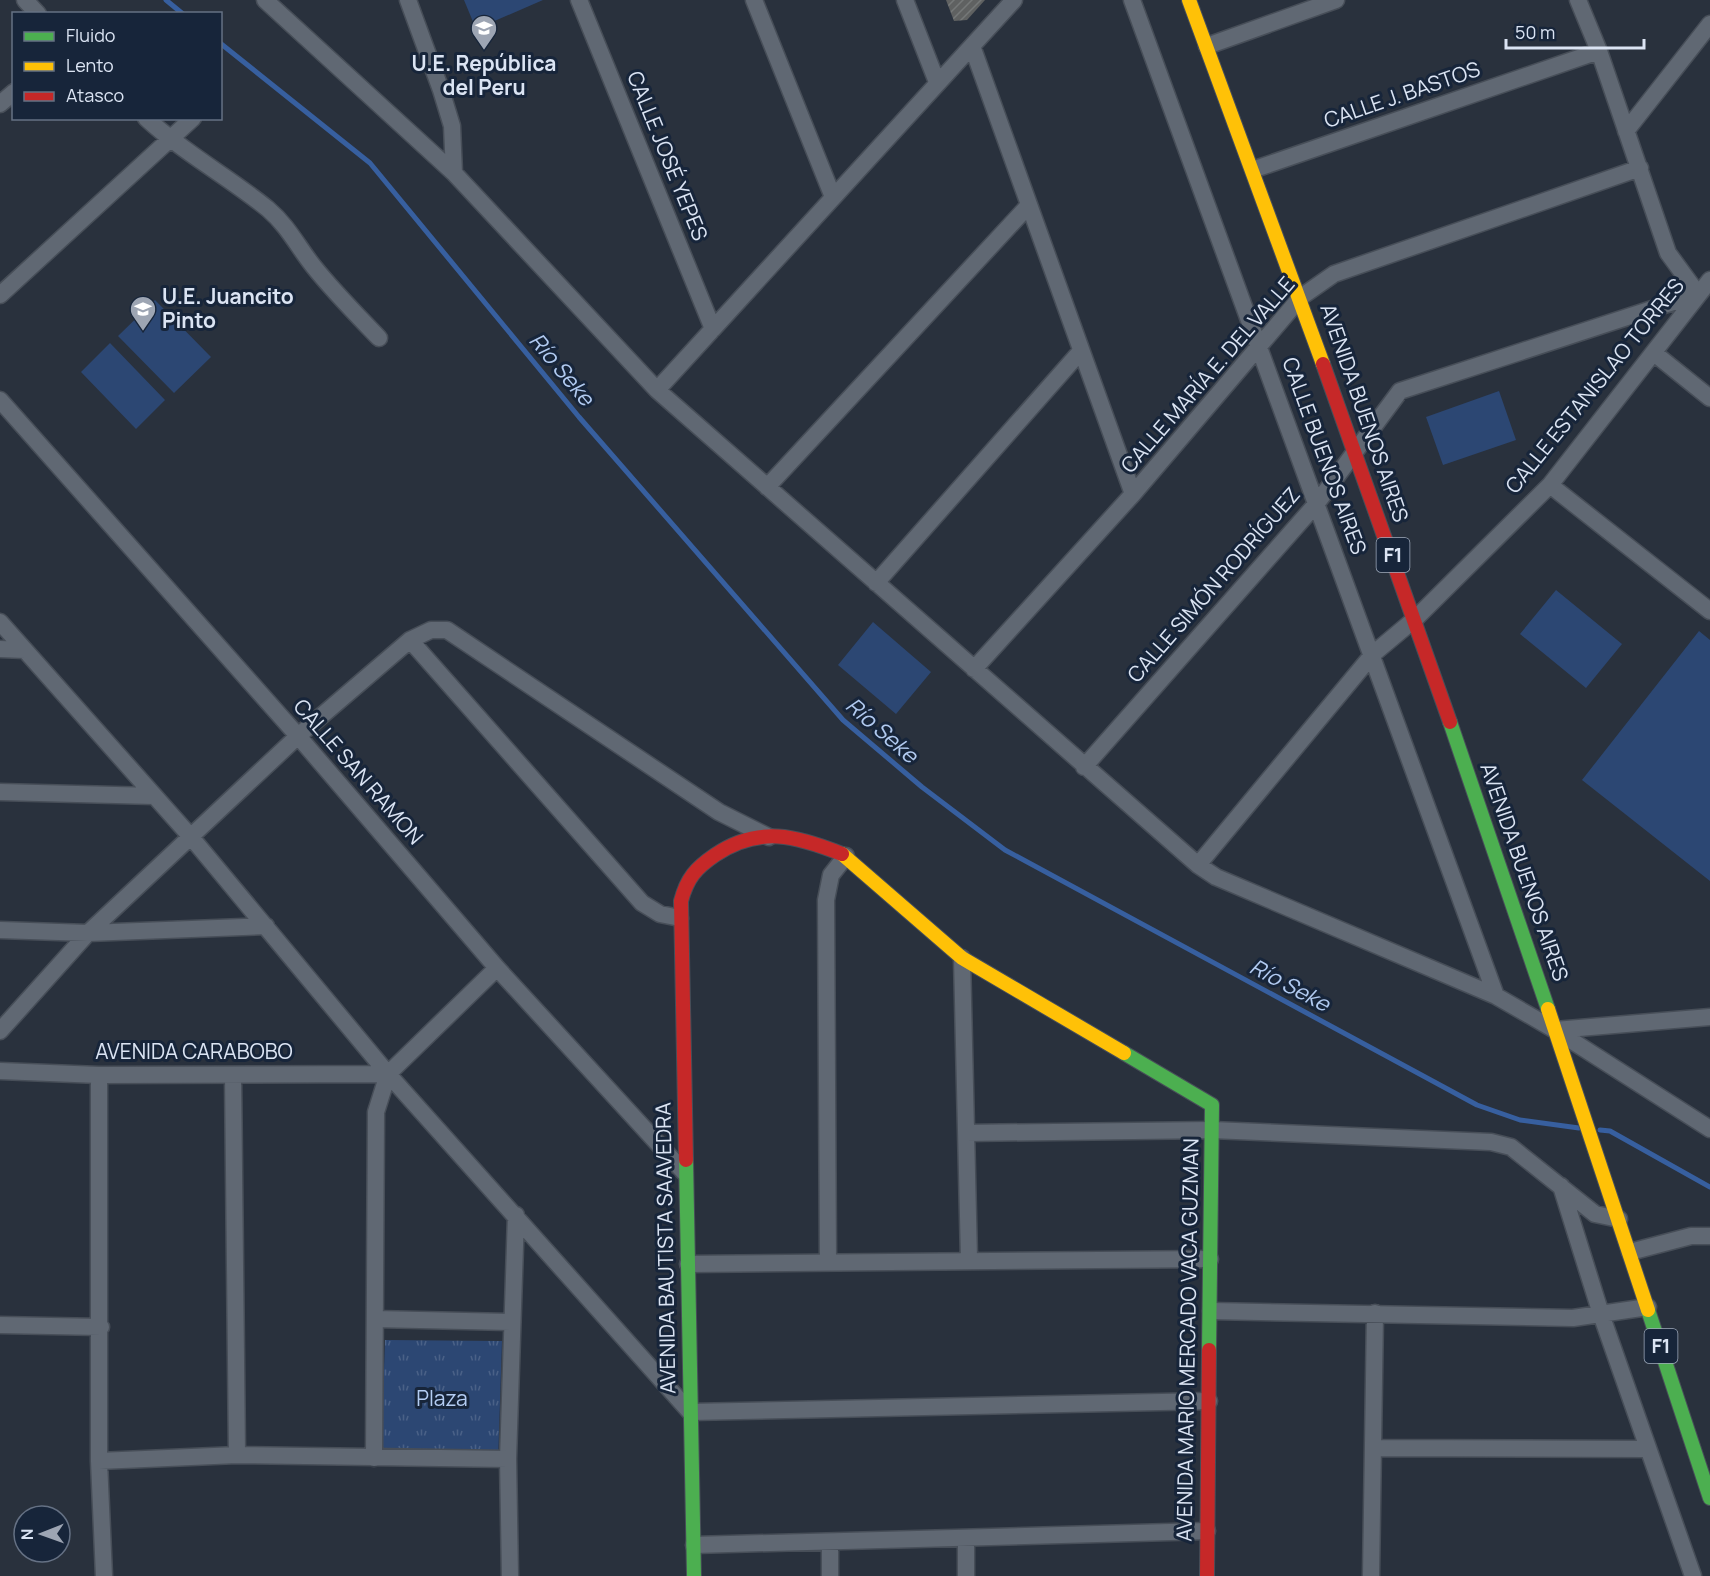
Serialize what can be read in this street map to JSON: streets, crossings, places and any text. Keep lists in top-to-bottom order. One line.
{"streets":{"main road":["AVENIDA BUENOS AIRES","F1","AVENIDA BAUTISTA SAAVEDRA","AVENIDA MARIO MERCADO VACA GUZMAN"],"street":["CALLE J. BASTOS","CALLE JOSÉ YEPES","CALLE MARÍA E. DEL VALLE","CALLE ESTANISLAO TORRES","CALLE BUENOS AIRES","CALLE SIMÓN RODRÍGUEZ","CALLE SAN RAMON","AVENIDA CARABOBO"]},"crossings":[["CALLE J. BASTOS","AVENIDA BUENOS AIRES"],["CALLE MARÍA E. DEL VALLE","AVENIDA BUENOS AIRES"],["CALLE MARÍA E. DEL VALLE","CALLE BUENOS AIRES"],["CALLE ESTANISLAO TORRES","AVENIDA BUENOS AIRES"],["CALLE ESTANISLAO TORRES","CALLE BUENOS AIRES"],["CALLE ESTANISLAO TORRES","CALLE SIMÓN RODRÍGUEZ"],["AVENIDA BUENOS AIRES","F1"],["AVENIDA BUENOS AIRES","CALLE SIMÓN RODRÍGUEZ"],["CALLE BUENOS AIRES","CALLE SIMÓN RODRÍGUEZ"],["CALLE SAN RAMON","AVENIDA BAUTISTA SAAVEDRA"],["AVENIDA BAUTISTA SAAVEDRA","AVENIDA MARIO MERCADO VACA GUZMAN"]],"water":["Río Seke"],"parks":["Plaza"],"places":{"school or university":["U.E. República del Peru","U.E. Juancito Pinto"]},"legend":["Fluido","Lento","Atasco"],"scale_bar":"50 m","north":"left"}
